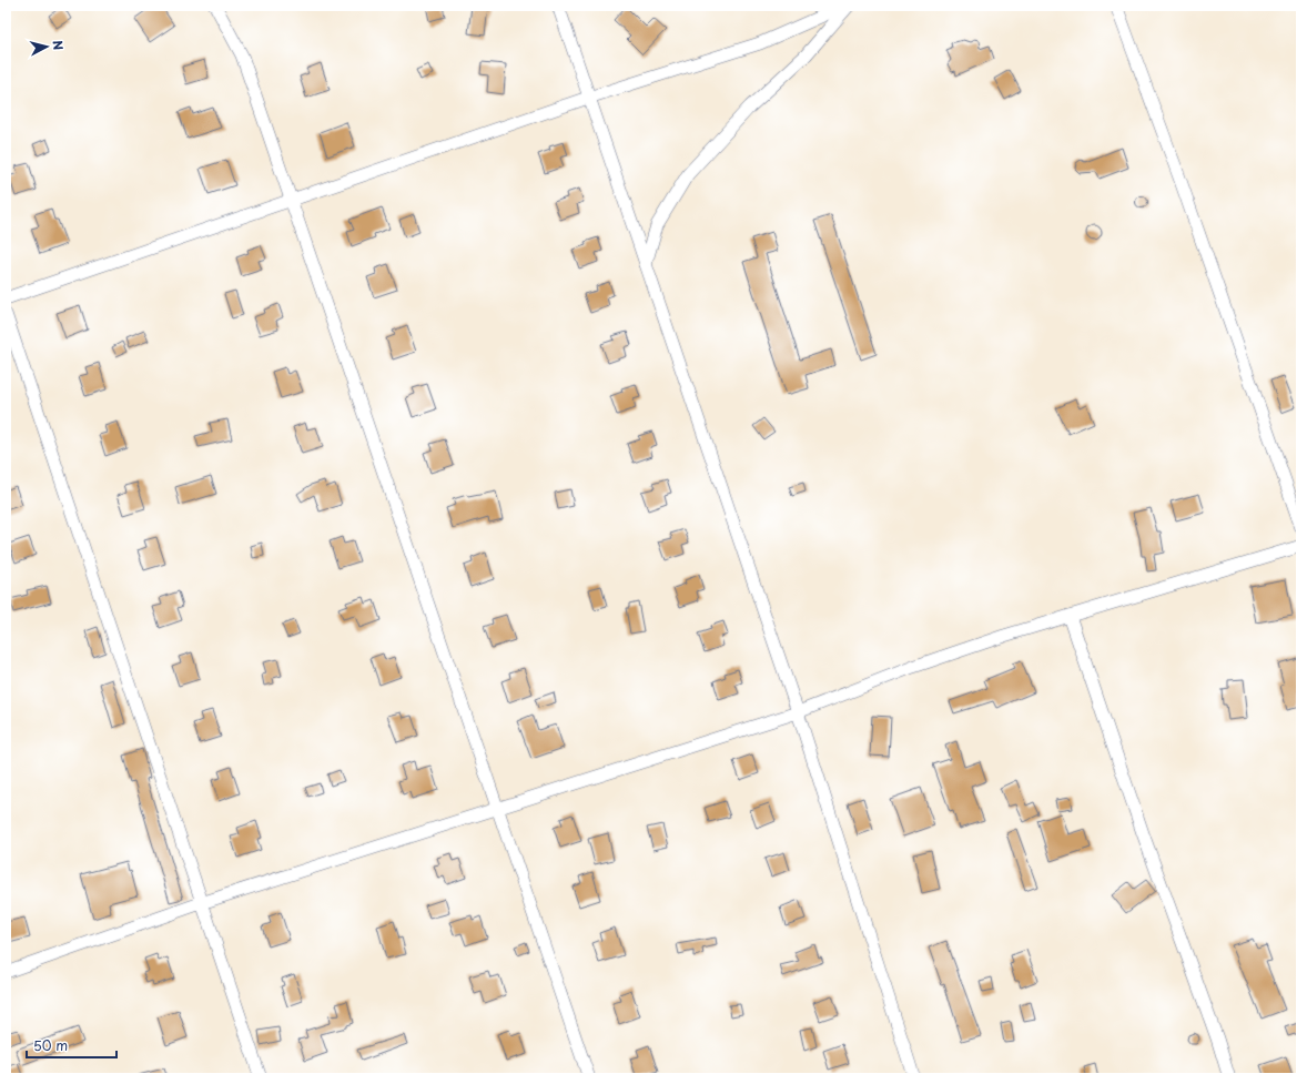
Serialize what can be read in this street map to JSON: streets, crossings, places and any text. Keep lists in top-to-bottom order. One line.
{"scale_bar":"50 m","north":"right"}
